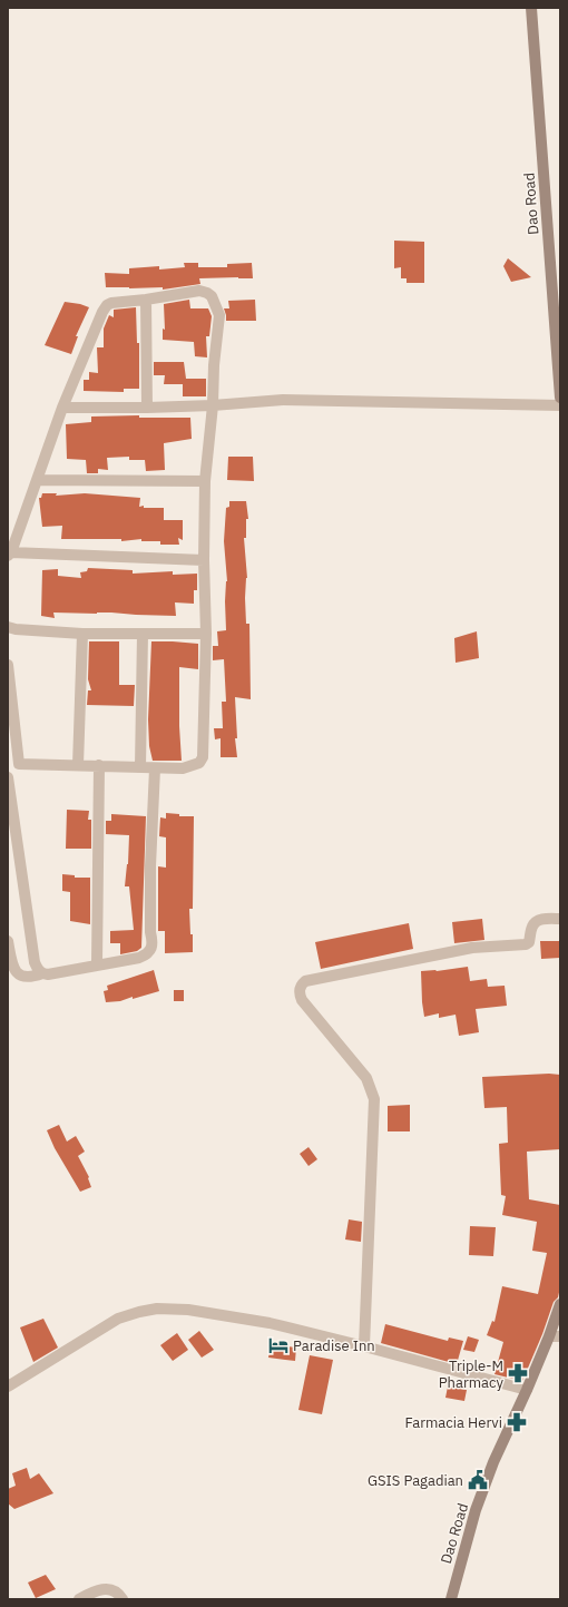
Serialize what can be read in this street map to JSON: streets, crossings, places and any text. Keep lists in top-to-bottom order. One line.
{"streets":{"street":["Dao Road"]},"places":{"hotel":["Paradise Inn"],"pharmacy":["Triple-M Pharmacy","Farmacia Hervi"],"public building":["GSIS Pagadian"]}}
